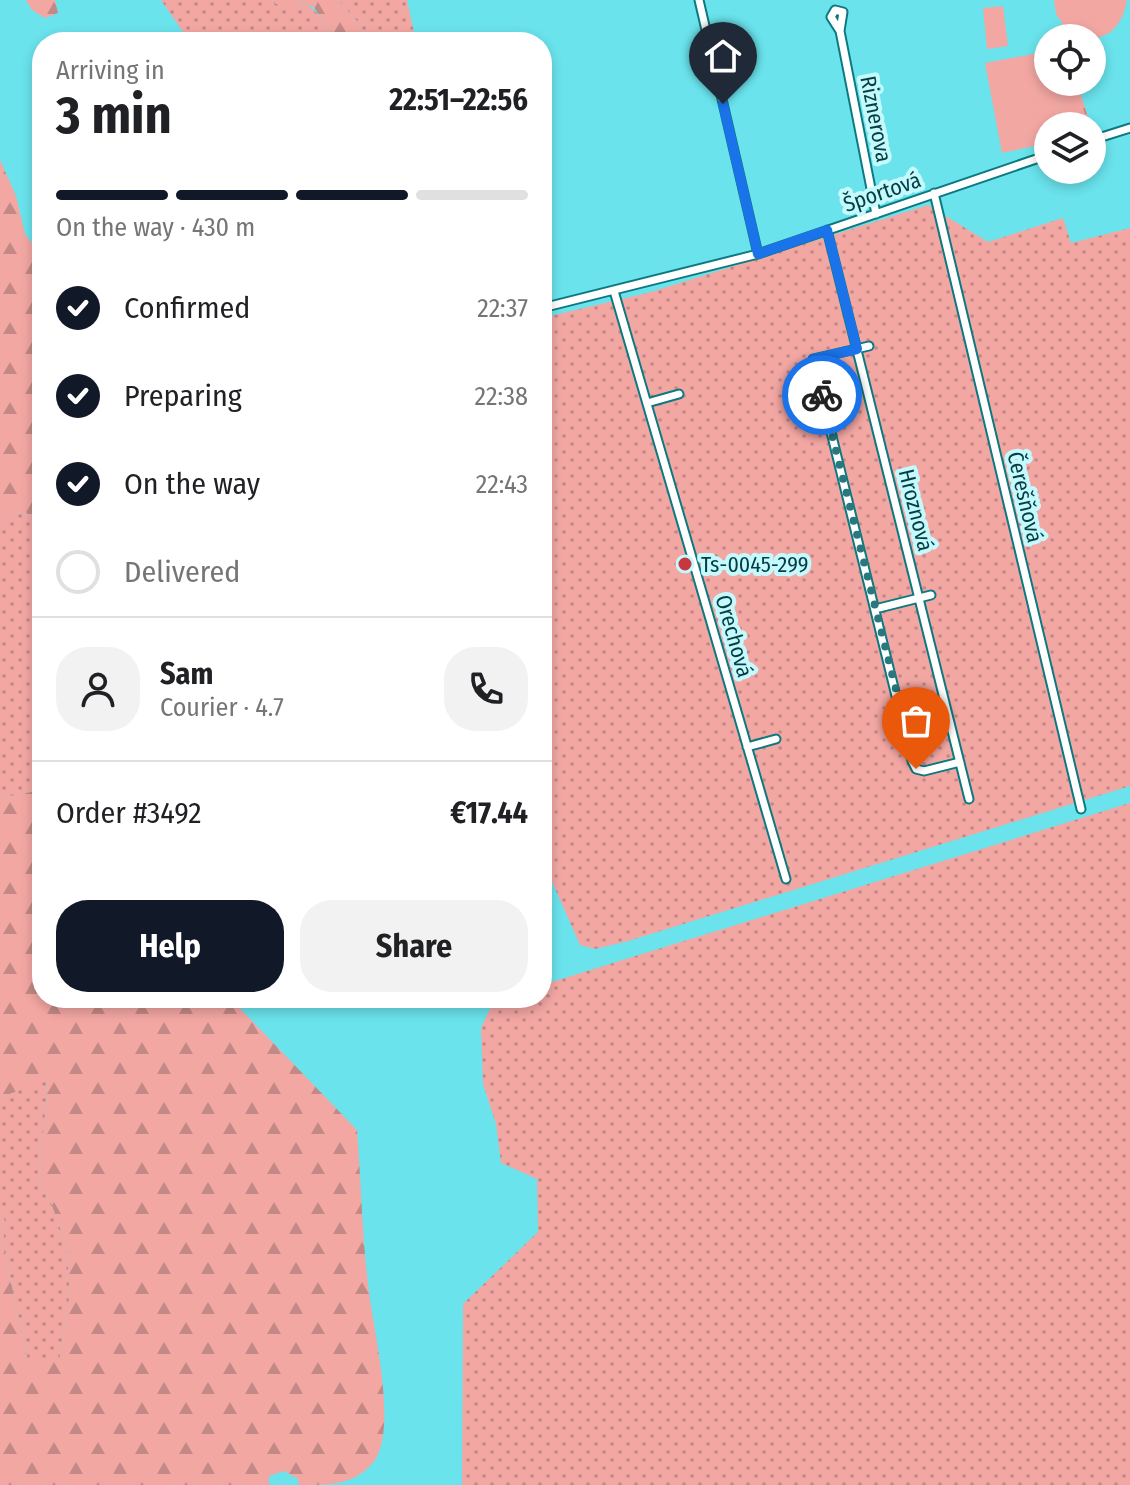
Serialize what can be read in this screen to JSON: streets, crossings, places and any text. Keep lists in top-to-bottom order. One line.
{"streets":{"street":["Riznerova","Športová","Čerešňová","Hroznová","Orechová"]},"crossings":[["Riznerova","Športová"],["Športová","Čerešňová"],["Športová","Hroznová"],["Športová","Orechová"]],"places":["Ts-0045-299"],"page":{"heading":["3 min","Arriving in","22:51–22:56"],"panel":["Sam","Courier · 4.7","Order #3492","€17.44"],"bar":"On the way · 430 m","list":[["Confirmed","22:37"],["Preparing","22:38"],["On the way","22:43"],"Delivered"],"buttons":["Help","Share"]}}
